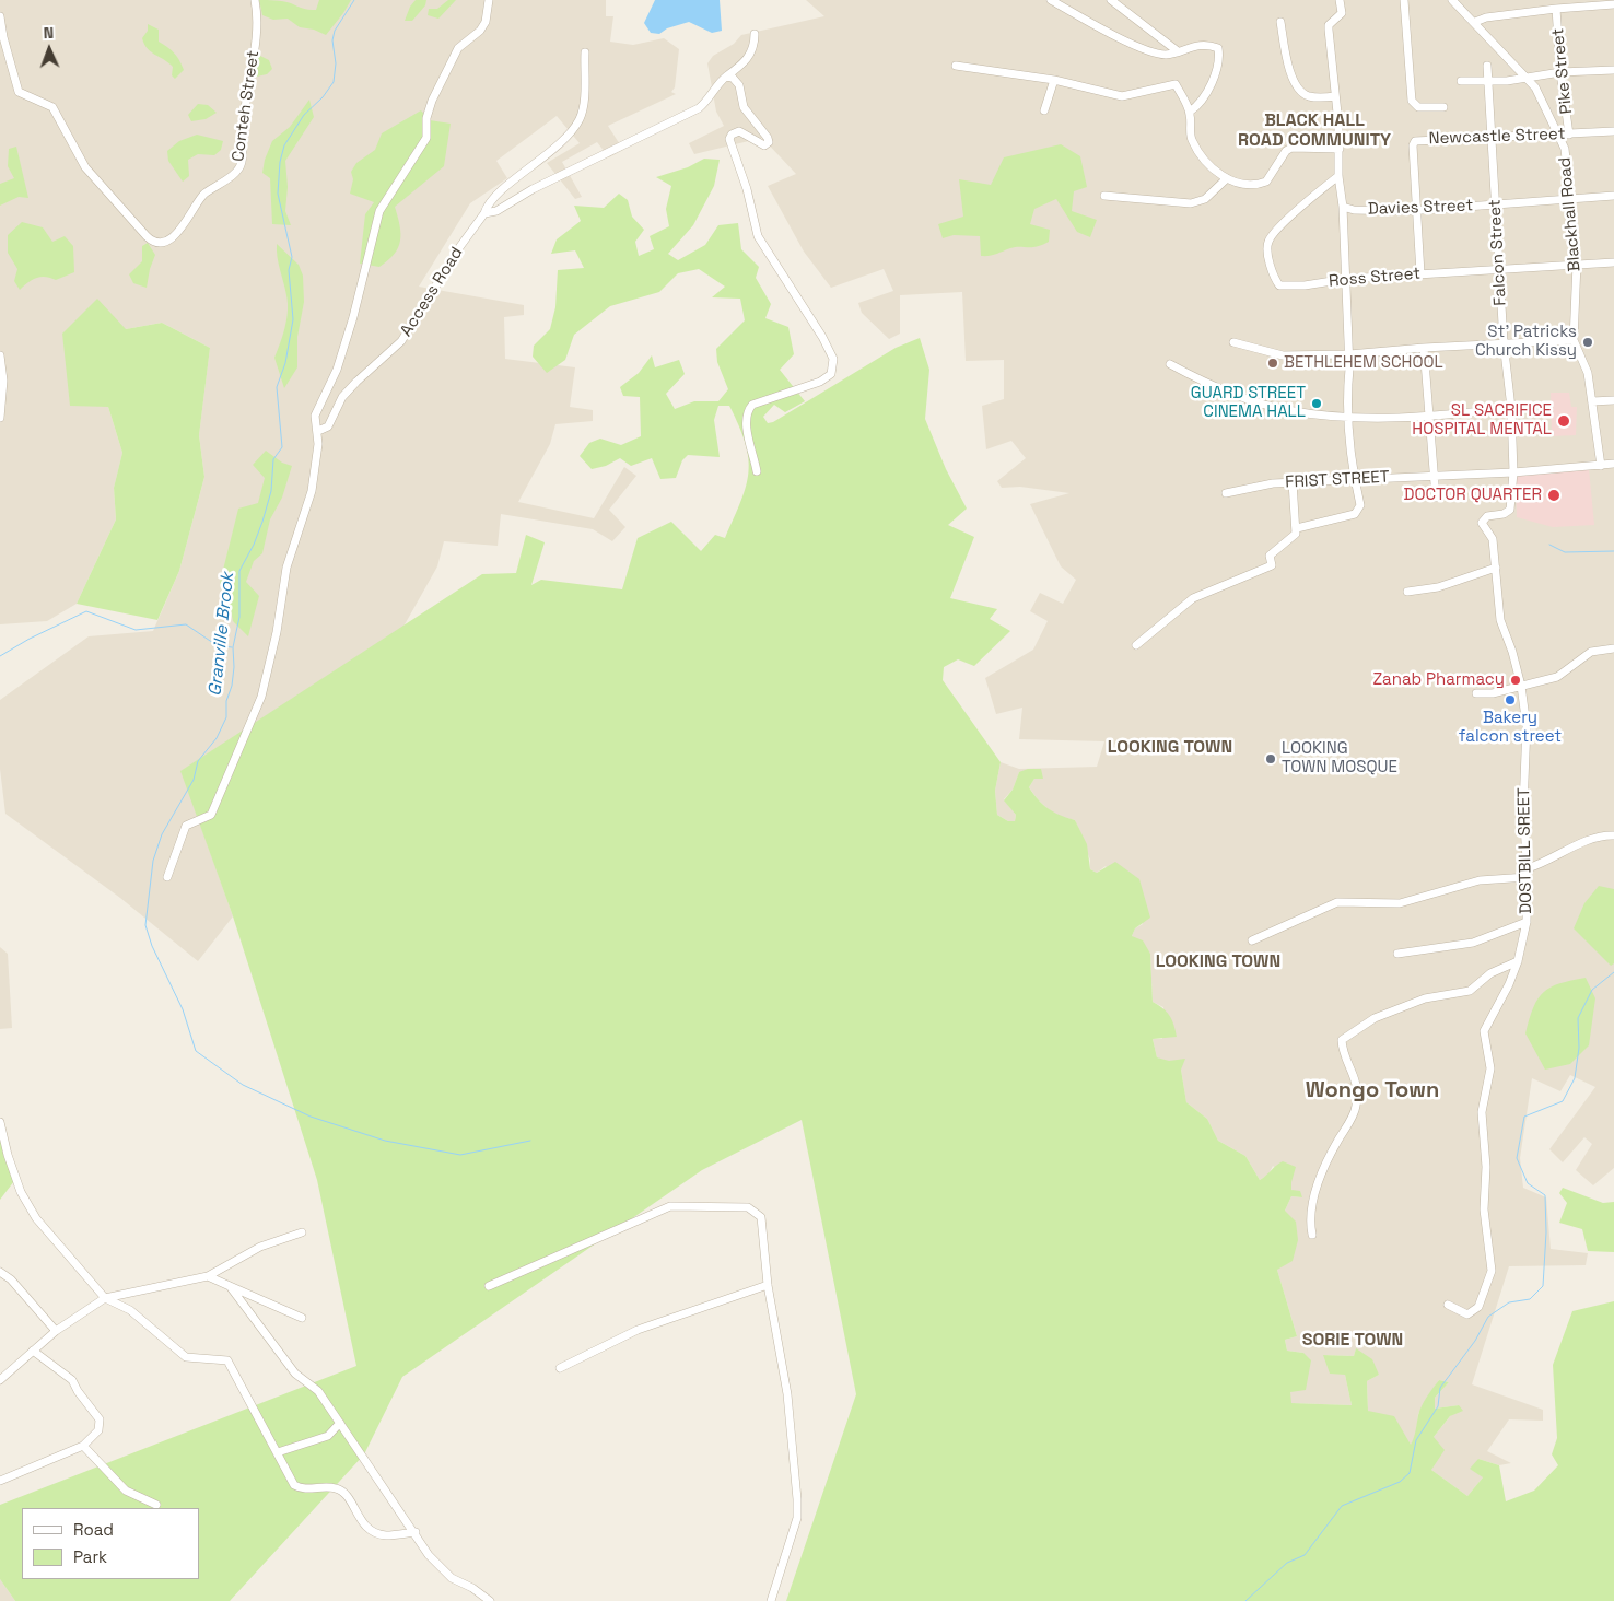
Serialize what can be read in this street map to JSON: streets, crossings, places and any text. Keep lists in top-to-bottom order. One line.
{"streets":{"street":["Pike Street","Conteh Street","Newcastle Street","Davies Street","Blackhall Road","Falcon Street","Ross Street","Access Road","FRIST STREET","DOSTBILL SREET"]},"crossings":[["Pike Street","Newcastle Street"],["Newcastle Street","Davies Street"],["Newcastle Street","Blackhall Road"],["Newcastle Street","Falcon Street"],["Newcastle Street","Ross Street"],["Davies Street","Blackhall Road"],["Davies Street","Falcon Street"],["Blackhall Road","Ross Street"],["Blackhall Road","FRIST STREET"],["Falcon Street","Ross Street"],["Falcon Street","FRIST STREET"],["Falcon Street","DOSTBILL SREET"],["FRIST STREET","DOSTBILL SREET"]],"districts":["BLACK HALL ROAD COMMUNITY","LOOKING TOWN","LOOKING TOWN","Wongo Town","SORIE TOWN"],"water":["Granville Brook"],"places":["St' Patricks Church Kissy","BETHLEHEM SCHOOL","GUARD STREET CINEMA HALL","SL SACRIFICE HOSPITAL MENTAL","DOCTOR QUARTER","Zanab Pharmacy","Bakery falcon street","LOOKING TOWN MOSQUE"],"legend":["Road","Park"],"north":"top"}
